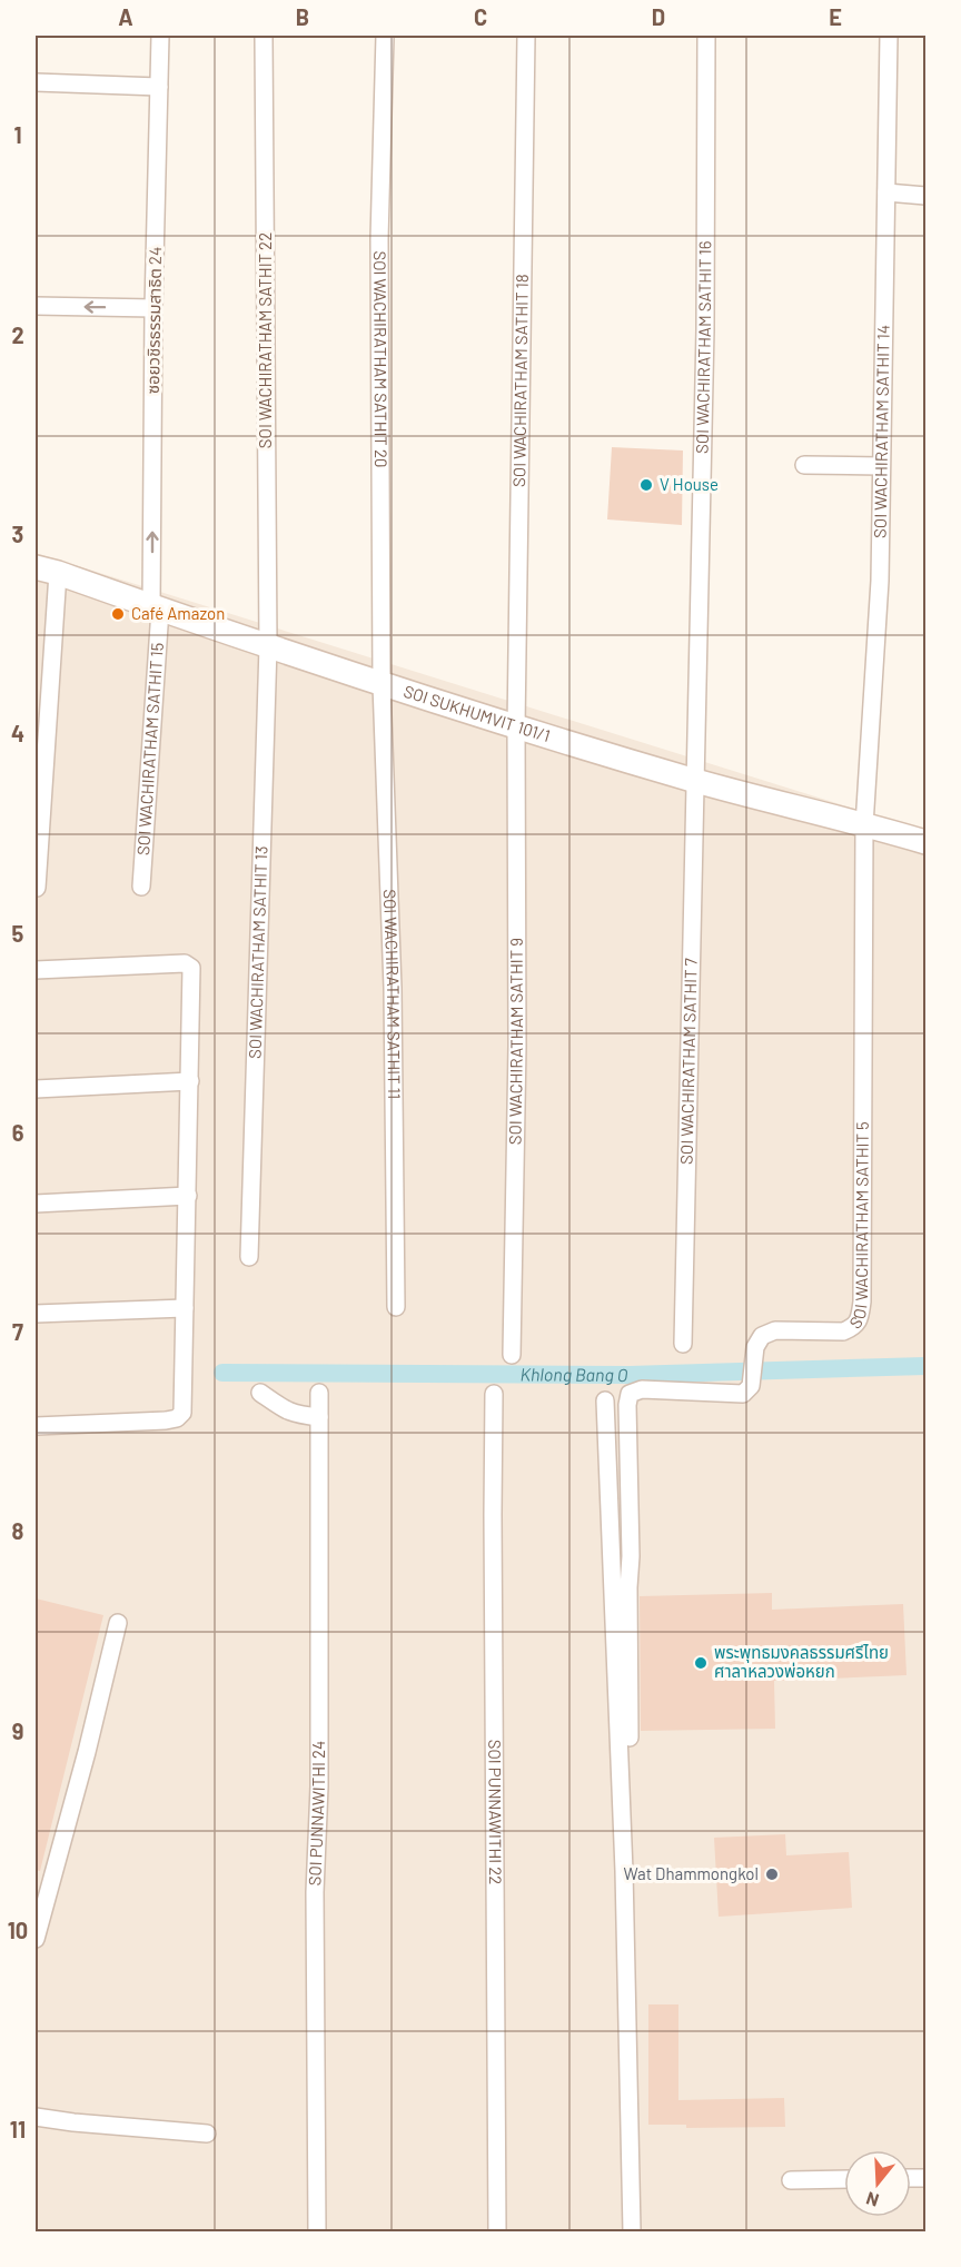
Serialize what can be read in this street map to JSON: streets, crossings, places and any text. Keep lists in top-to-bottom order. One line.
{"streets":{"street":["ซอยวชิรธรรมสาธิต 24","SOI WACHIRATHAM SATHIT 22","SOI WACHIRATHAM SATHIT 16","SOI WACHIRATHAM SATHIT 20","SOI WACHIRATHAM SATHIT 18","SOI WACHIRATHAM SATHIT 14","SOI SUKHUMVIT 101/1","SOI WACHIRATHAM SATHIT 15","SOI WACHIRATHAM SATHIT 13","SOI WACHIRATHAM SATHIT 11","SOI WACHIRATHAM SATHIT 9","SOI WACHIRATHAM SATHIT 7","SOI WACHIRATHAM SATHIT 5","SOI PUNNAWITHI 24","SOI PUNNAWITHI 22"]},"crossings":[["ซอยวชิรธรรมสาธิต 24","SOI SUKHUMVIT 101/1"],["ซอยวชิรธรรมสาธิต 24","SOI WACHIRATHAM SATHIT 15"],["SOI WACHIRATHAM SATHIT 22","SOI SUKHUMVIT 101/1"],["SOI WACHIRATHAM SATHIT 22","SOI WACHIRATHAM SATHIT 13"],["SOI WACHIRATHAM SATHIT 16","SOI SUKHUMVIT 101/1"],["SOI WACHIRATHAM SATHIT 16","SOI WACHIRATHAM SATHIT 7"],["SOI WACHIRATHAM SATHIT 20","SOI SUKHUMVIT 101/1"],["SOI WACHIRATHAM SATHIT 20","SOI WACHIRATHAM SATHIT 11"],["SOI WACHIRATHAM SATHIT 18","SOI SUKHUMVIT 101/1"],["SOI WACHIRATHAM SATHIT 18","SOI WACHIRATHAM SATHIT 9"],["SOI WACHIRATHAM SATHIT 14","SOI SUKHUMVIT 101/1"],["SOI WACHIRATHAM SATHIT 14","SOI WACHIRATHAM SATHIT 5"],["SOI SUKHUMVIT 101/1","SOI WACHIRATHAM SATHIT 15"],["SOI SUKHUMVIT 101/1","SOI WACHIRATHAM SATHIT 13"],["SOI SUKHUMVIT 101/1","SOI WACHIRATHAM SATHIT 11"],["SOI SUKHUMVIT 101/1","SOI WACHIRATHAM SATHIT 9"],["SOI SUKHUMVIT 101/1","SOI WACHIRATHAM SATHIT 7"],["SOI SUKHUMVIT 101/1","SOI WACHIRATHAM SATHIT 5"]],"one_way":["ซอยวชิรธรรมสาธิต 24"],"water":["Khlong Bang O"],"places":["V House","Café Amazon","พระพุทธมงคลธรรมศรีไทย ศาลาหลวงพ่อหยก","Wat Dhammongkol"],"north":"bottom","grid":{"columns":["A","B","C","D","E"],"rows":["1","2","3","4","5","6","7","8","9","10","11"]}}
